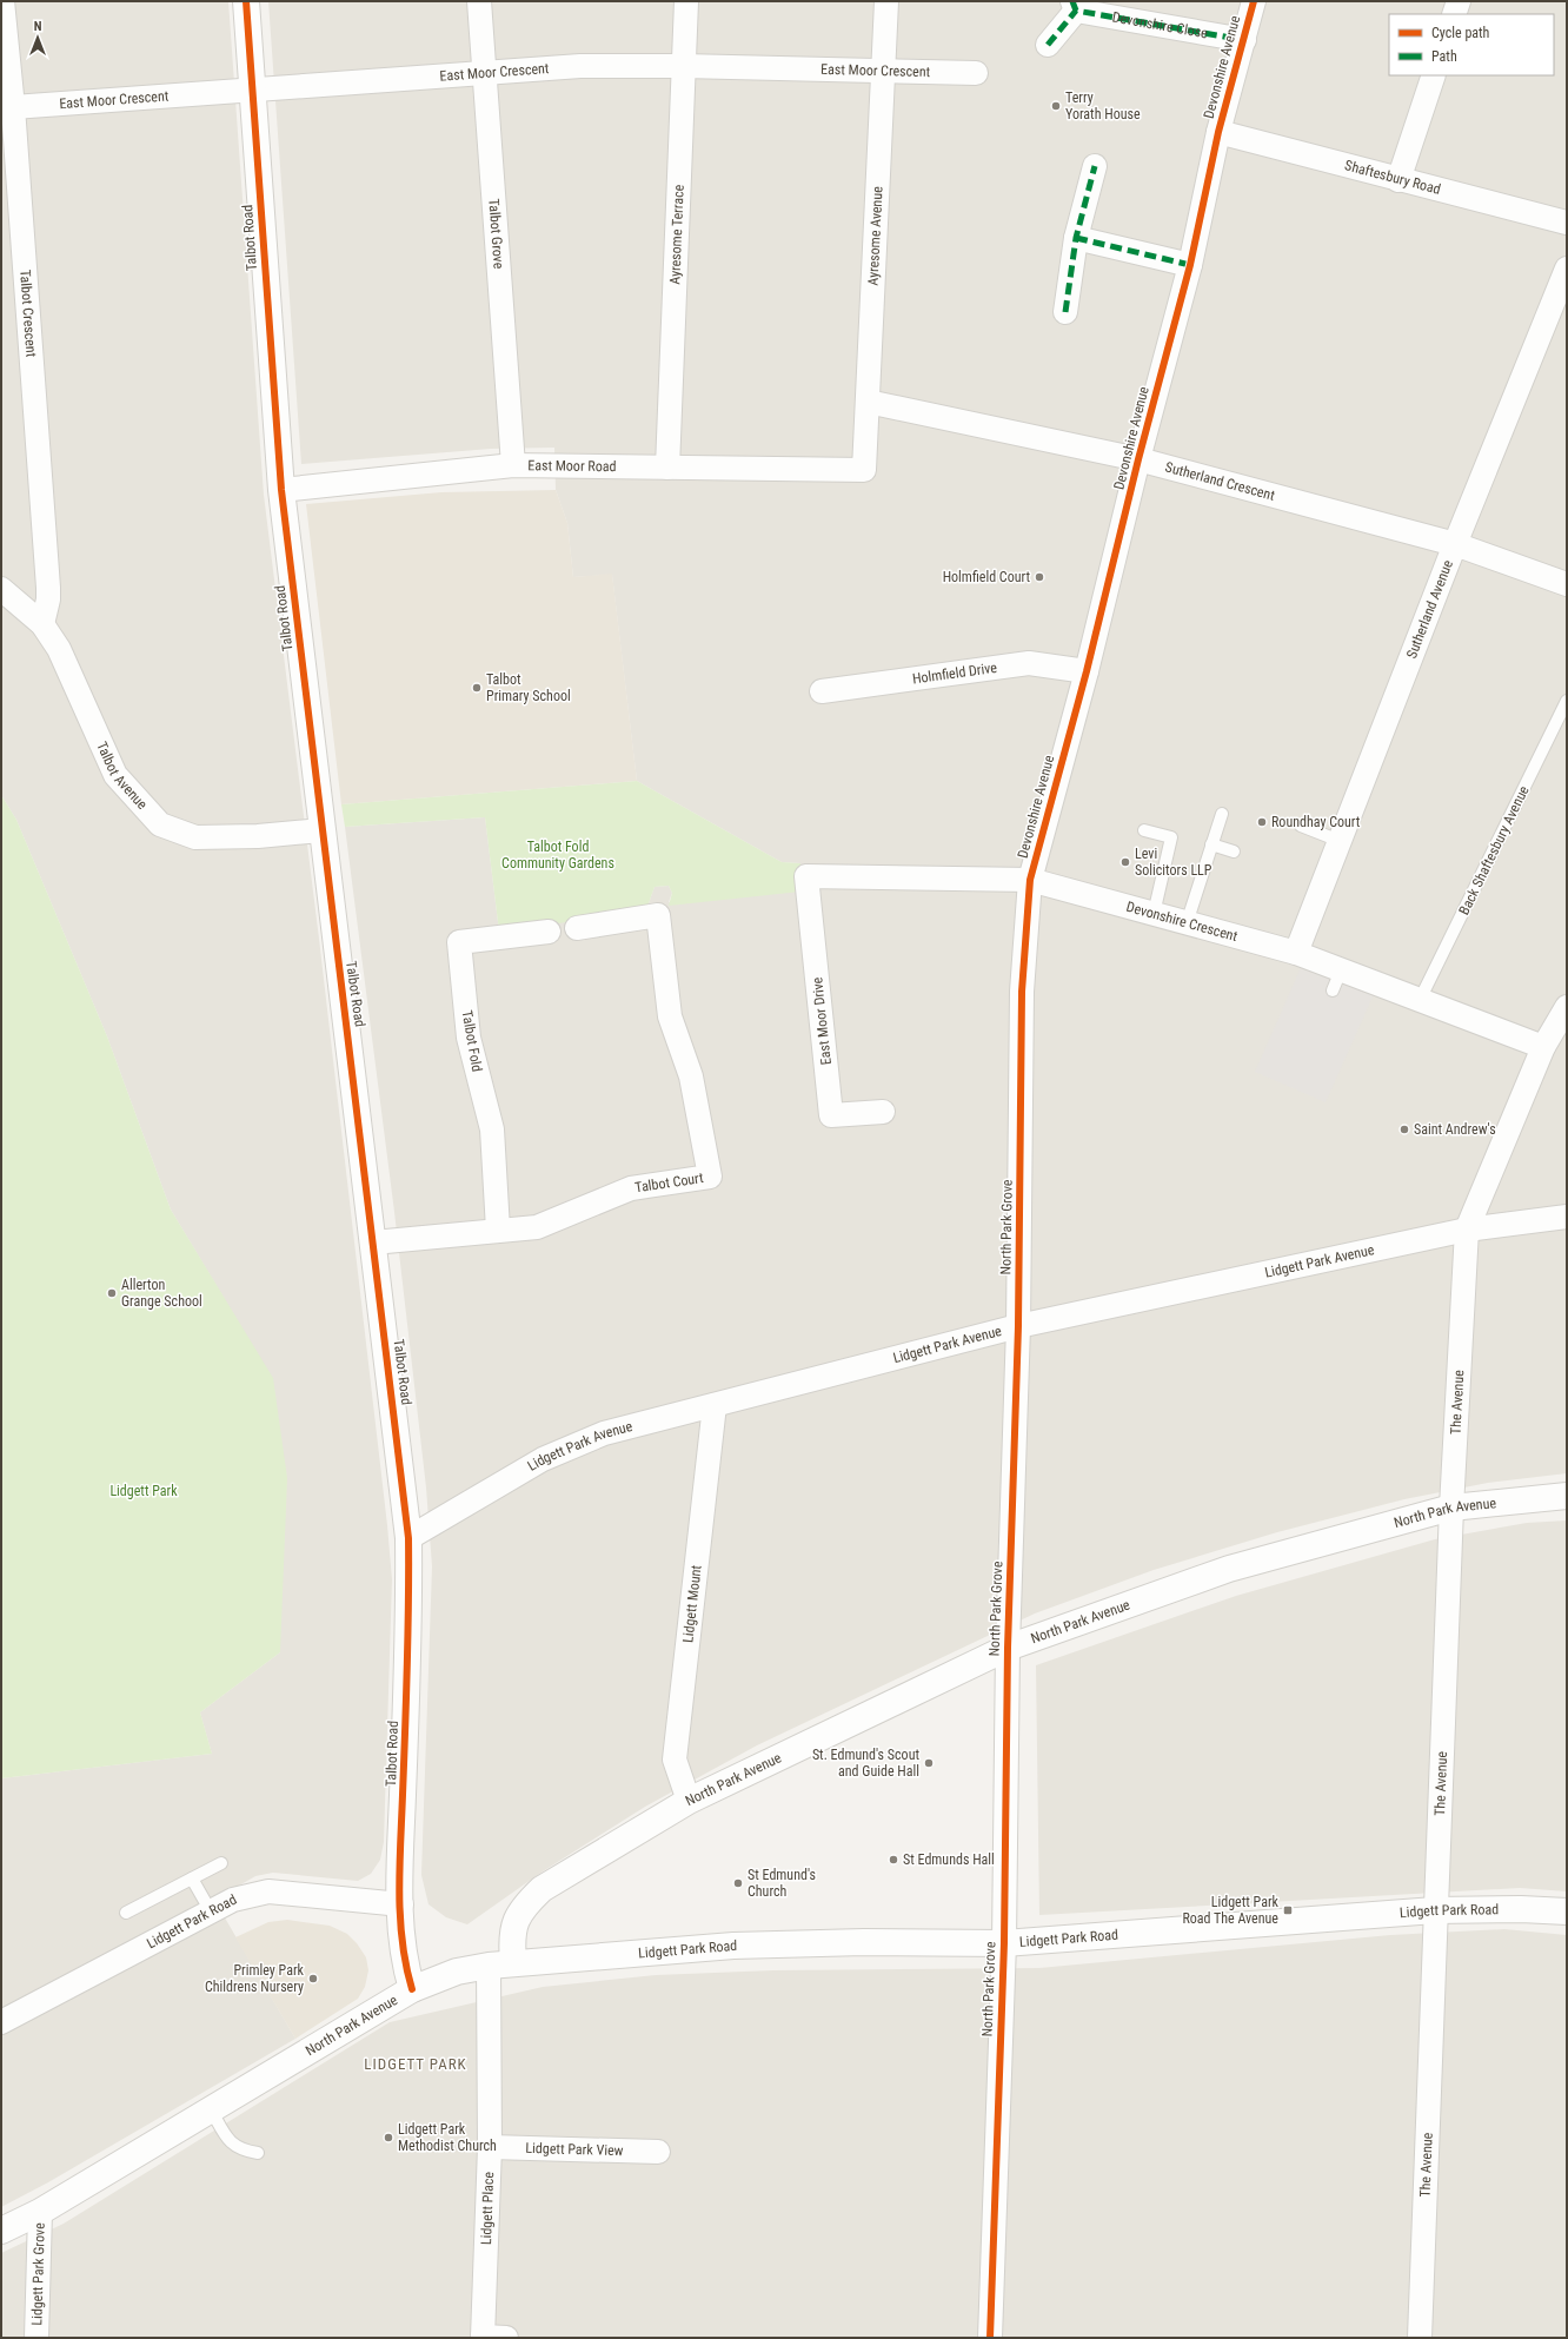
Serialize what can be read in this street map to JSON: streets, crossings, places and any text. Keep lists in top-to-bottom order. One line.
{"streets":{"street":["Devonshire Close","Devonshire Avenue","East Moor Crescent","Shaftesbury Road","Talbot Grove","Ayresome Terrace","Ayresome Avenue","Talbot Road","Talbot Crescent","East Moor Road","Sutherland Crescent","Sutherland Avenue","Holmfield Drive","Talbot Avenue","Devonshire Crescent","East Moor Drive","Talbot Fold","Talbot Court","North Park Grove","Lidgett Park Avenue","The Avenue","North Park Avenue","Lidgett Mount","Lidgett Park Road","Lidgett Park View","Lidgett Place","Lidgett Park Grove"],"lane":["Back Shaftesbury Avenue"]},"crossings":[["Devonshire Close","Devonshire Avenue"],["Devonshire Avenue","Shaftesbury Road"],["Devonshire Avenue","Sutherland Crescent"],["Devonshire Avenue","Holmfield Drive"],["Devonshire Avenue","Devonshire Crescent"],["Devonshire Avenue","North Park Grove"],["East Moor Crescent","Talbot Grove"],["East Moor Crescent","Ayresome Terrace"],["East Moor Crescent","Ayresome Avenue"],["East Moor Crescent","Talbot Road"],["East Moor Crescent","Talbot Crescent"],["Talbot Grove","East Moor Road"],["Ayresome Terrace","East Moor Road"],["Ayresome Avenue","East Moor Road"],["Ayresome Avenue","Sutherland Crescent"],["Talbot Road","East Moor Road"],["Talbot Road","Talbot Avenue"],["Talbot Road","Talbot Court"],["Talbot Road","Lidgett Park Avenue"],["Talbot Road","North Park Avenue"],["Talbot Road","Lidgett Park Road"],["Talbot Crescent","Talbot Avenue"],["Sutherland Crescent","Sutherland Avenue"],["Sutherland Avenue","Devonshire Crescent"],["Back Shaftesbury Avenue","Devonshire Crescent"],["Devonshire Crescent","East Moor Drive"],["Devonshire Crescent","North Park Grove"],["Devonshire Crescent","The Avenue"],["Talbot Fold","Talbot Court"],["North Park Grove","Lidgett Park Avenue"],["North Park Grove","North Park Avenue"],["North Park Grove","Lidgett Park Road"],["Lidgett Park Avenue","The Avenue"],["Lidgett Park Avenue","Lidgett Mount"],["The Avenue","North Park Avenue"],["The Avenue","Lidgett Park Road"],["North Park Avenue","Lidgett Mount"],["North Park Avenue","Lidgett Park Road"],["North Park Avenue","Lidgett Place"],["North Park Avenue","Lidgett Park Grove"],["Lidgett Park View","Lidgett Place"]],"districts":["LIDGETT PARK"],"parks":["Talbot Fold Community Gardens","Lidgett Park"],"places":{"other":["Terry Yorath House","Holmfield Court","Talbot Primary School","Roundhay Court","Levi Solicitors LLP","Saint Andrew's","Allerton Grange School","St. Edmund's Scout and Guide Hall","St Edmunds Hall","St Edmund's Church","Primley Park Childrens Nursery","Lidgett Park Methodist Church"],"transit":["Lidgett Park Road The Avenue"]},"legend":["Cycle path","Path"],"north":"top"}
